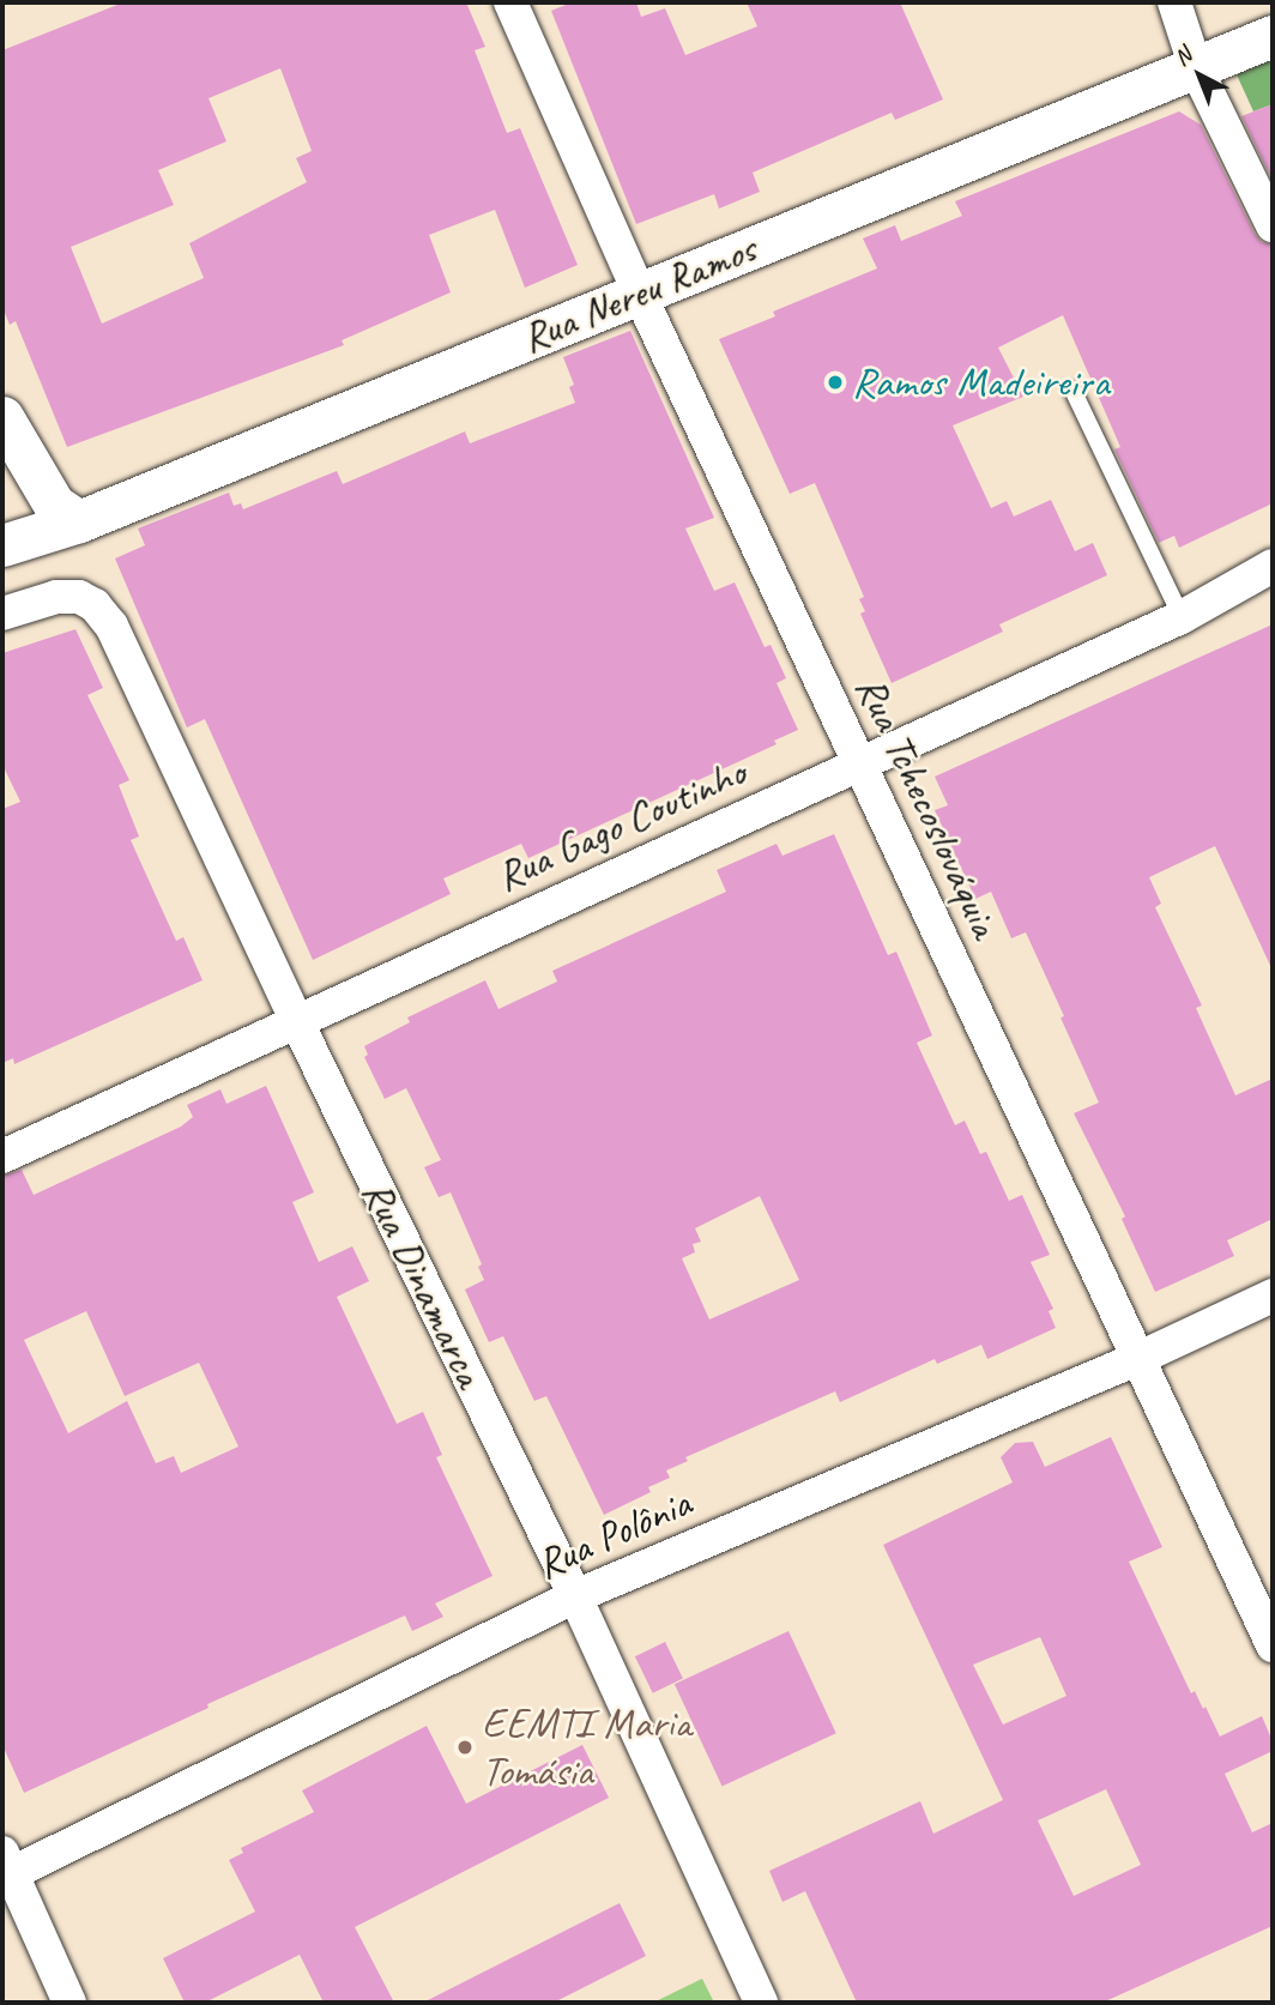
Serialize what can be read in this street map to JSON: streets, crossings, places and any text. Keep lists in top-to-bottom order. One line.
{"streets":{"street":["Rua Nereu Ramos","Rua Tchecoslováquia","Rua Gago Coutinho","Rua Dinamarca","Rua Polônia"]},"crossings":[["Rua Nereu Ramos","Rua Tchecoslováquia"],["Rua Tchecoslováquia","Rua Gago Coutinho"],["Rua Tchecoslováquia","Rua Polônia"],["Rua Gago Coutinho","Rua Dinamarca"],["Rua Dinamarca","Rua Polônia"]],"places":["Ramos Madeireira","EEMTI Maria Tomásia"],"north":"top left"}
